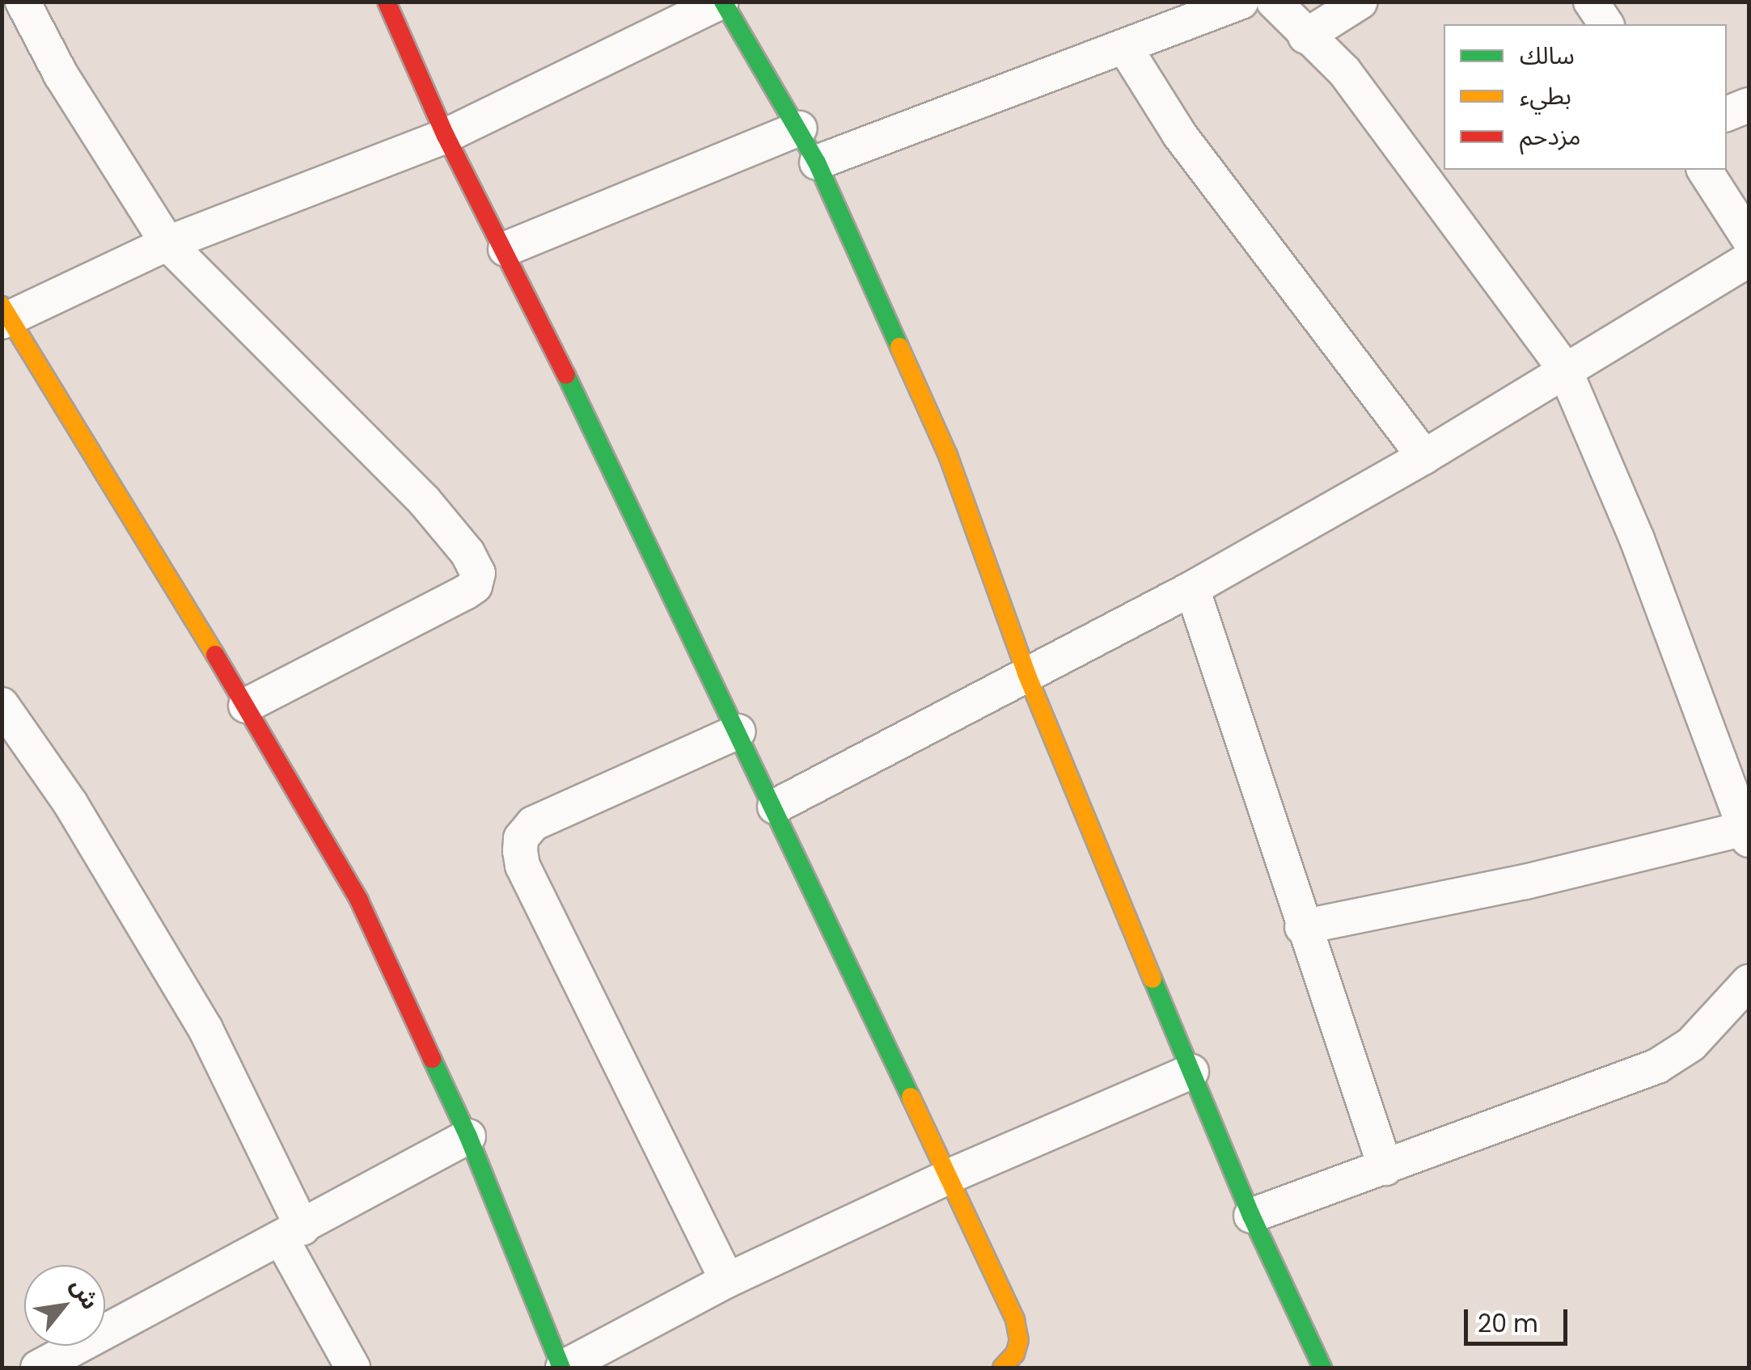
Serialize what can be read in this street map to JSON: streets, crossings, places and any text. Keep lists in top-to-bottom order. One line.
{"legend":["سالك","بطيء","مزدحم"],"scale_bar":"20 m","north":"top right"}
